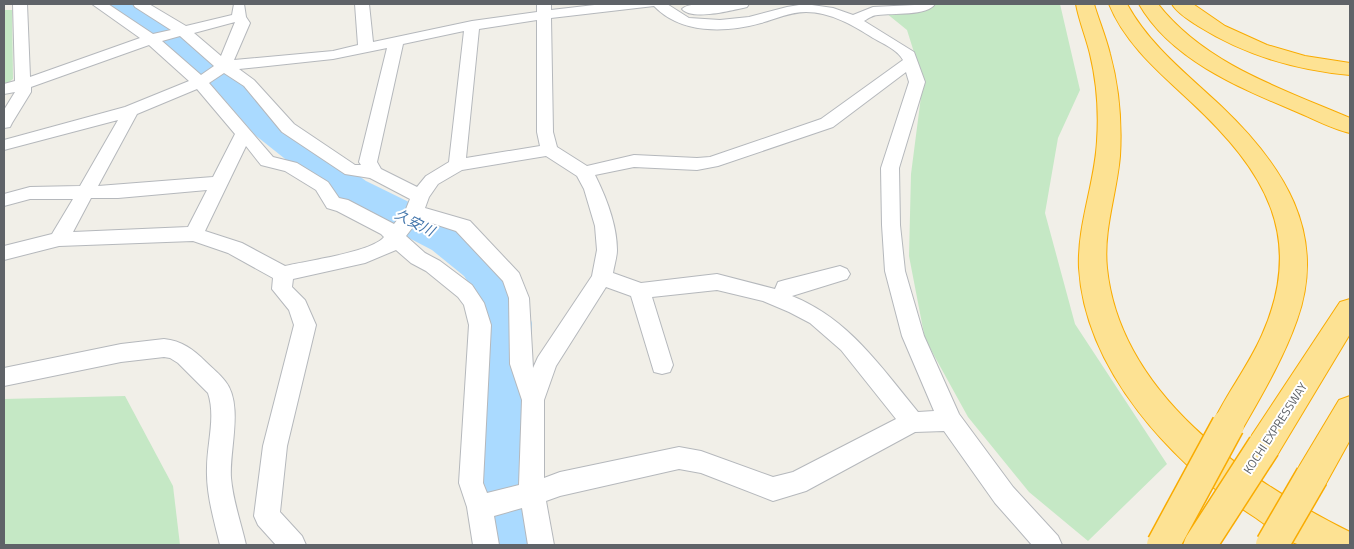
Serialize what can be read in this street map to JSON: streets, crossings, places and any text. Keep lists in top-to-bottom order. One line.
{"streets":{"highway":["KOCHI EXPRESSWAY"]},"water":["久安川"]}
